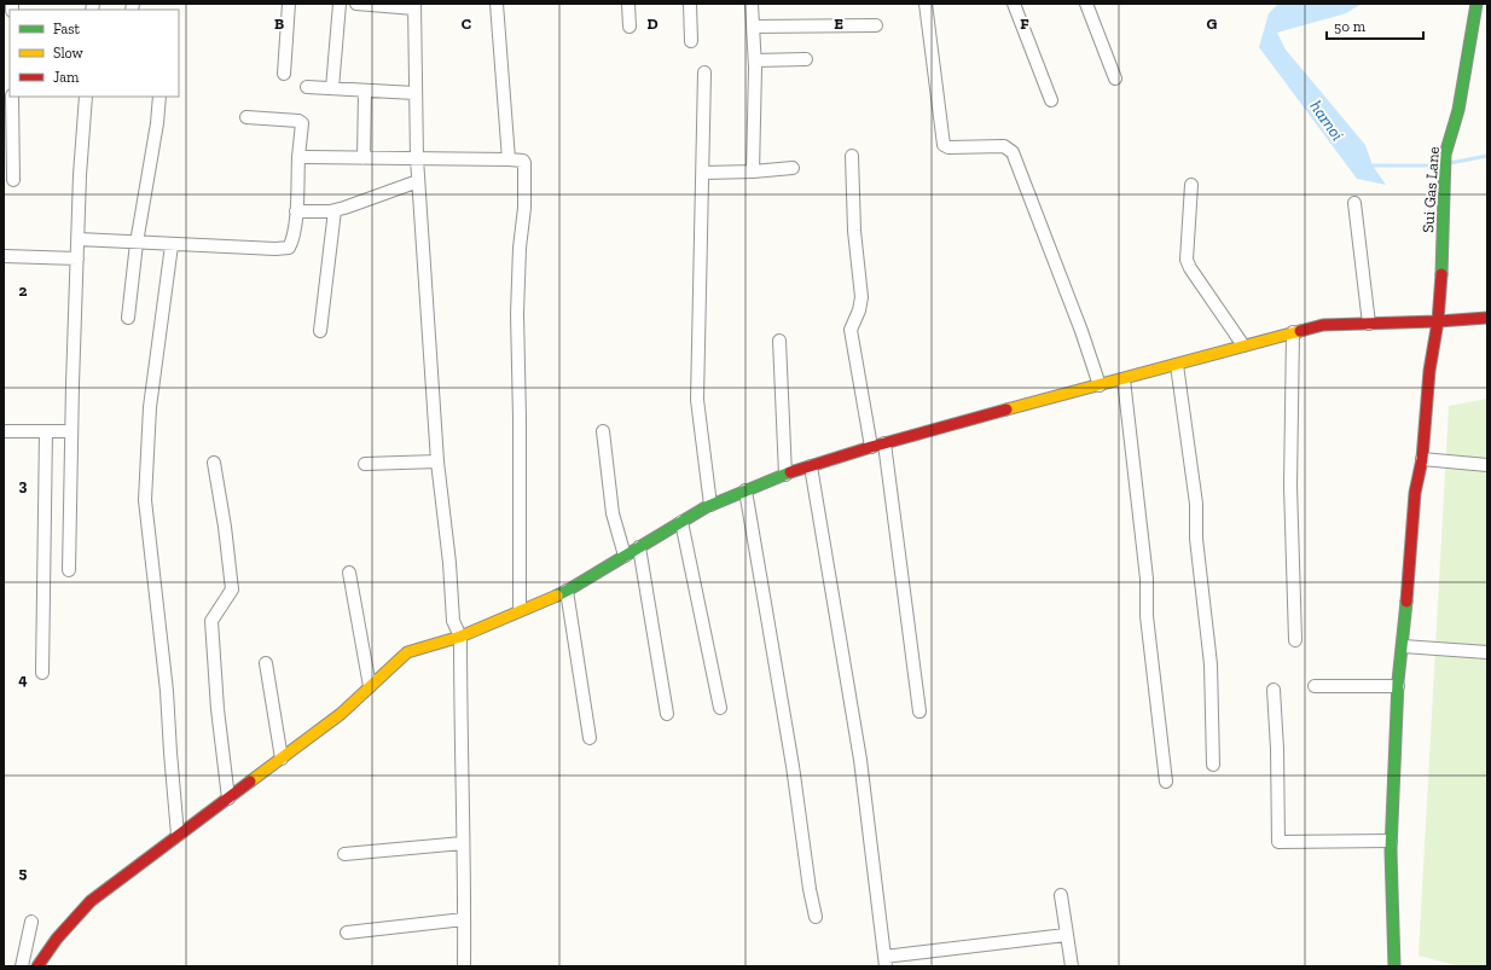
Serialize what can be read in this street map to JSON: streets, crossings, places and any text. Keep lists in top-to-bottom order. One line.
{"streets":{"street":["Sui Gas Lane"]},"water":["harnoi"],"legend":["Fast","Slow","Jam"],"scale_bar":"50 m","grid":{"columns":["B","C","D","E","F","G"],"rows":["2","3","4","5"]}}
